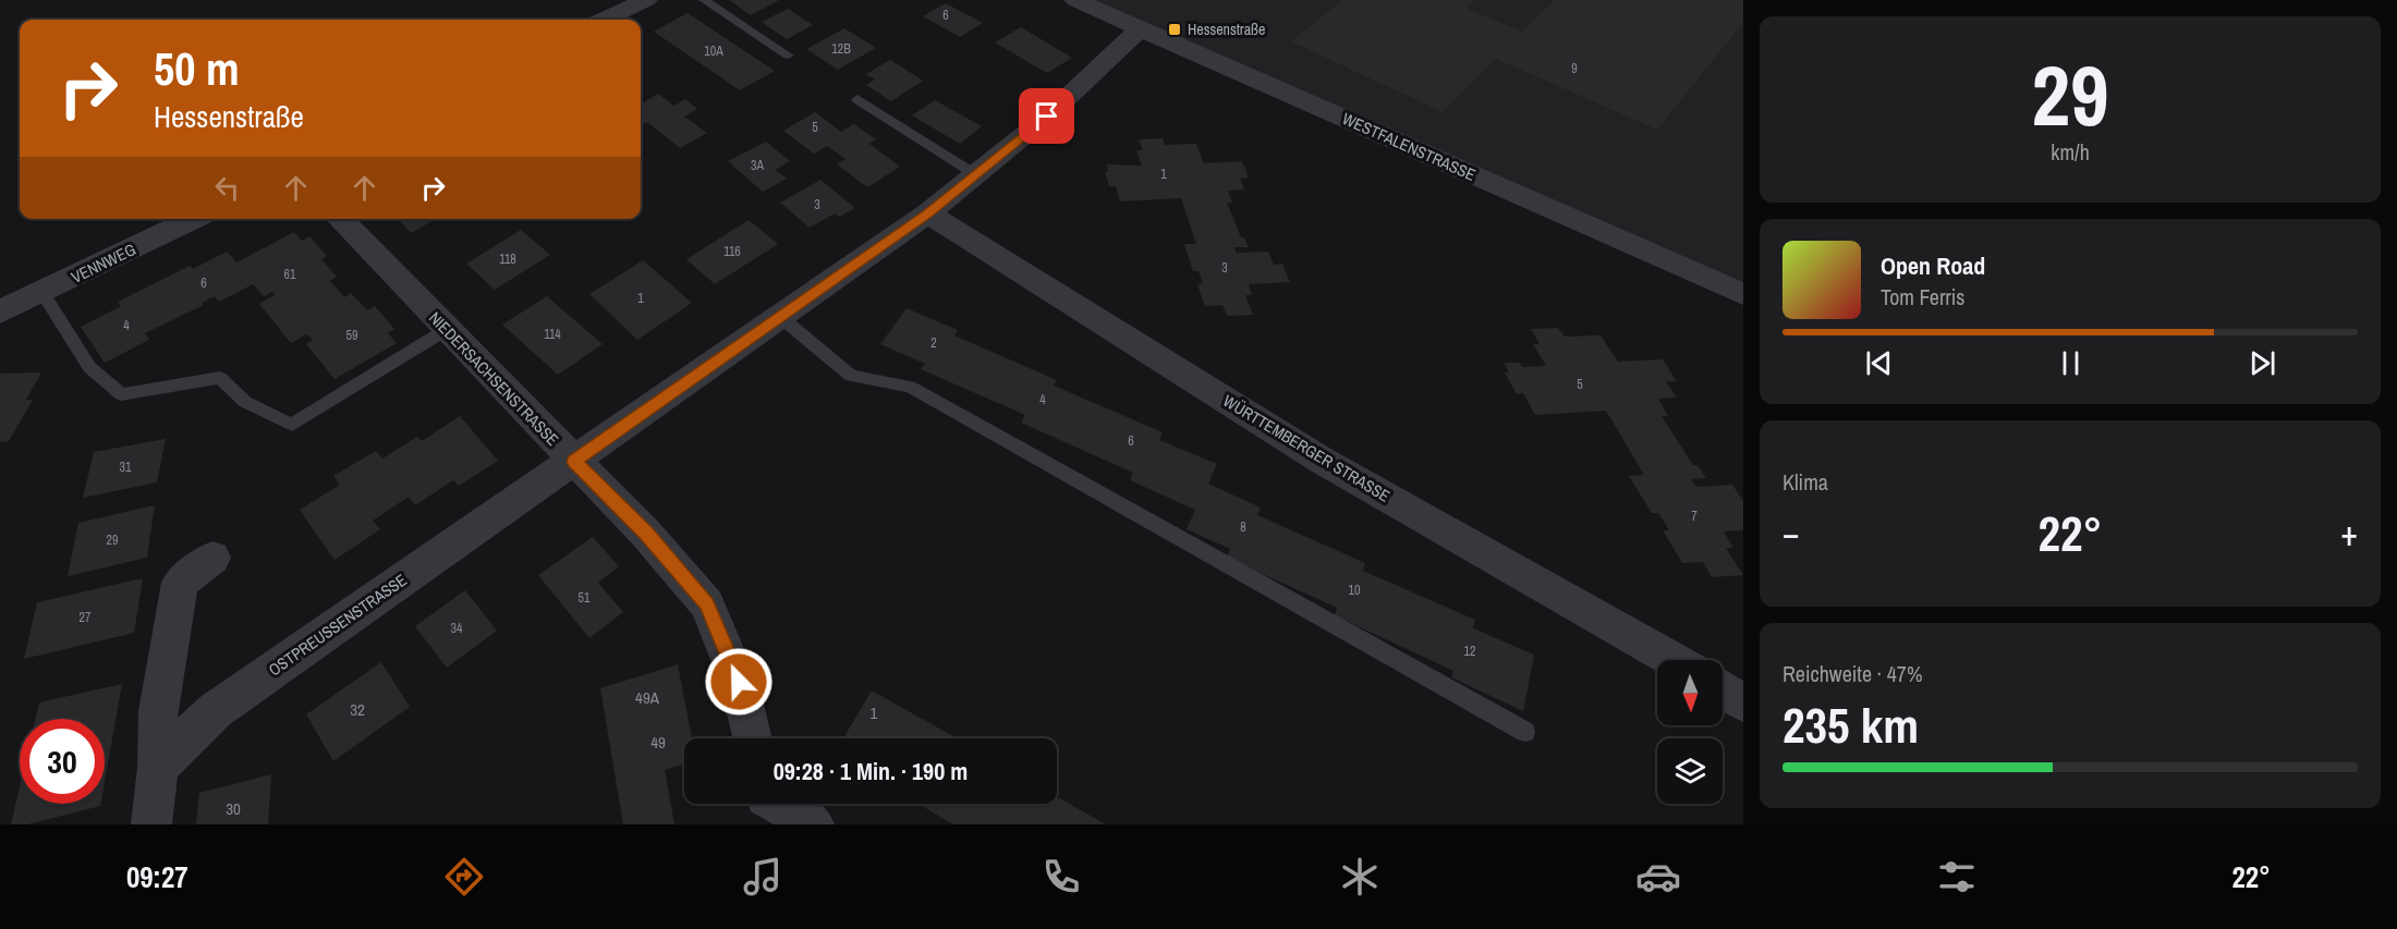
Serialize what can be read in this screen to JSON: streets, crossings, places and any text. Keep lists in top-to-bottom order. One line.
{"streets":{"street":["WESTFALENSTRASSE","VENNWEG","NIEDERSACHSENSTRASSE","WÜRTTEMBERGER STRASSE","OSTPREUSSENSTRASSE"]},"crossings":[["NIEDERSACHSENSTRASSE","OSTPREUSSENSTRASSE"]],"places":{"transit":["Hessenstraße"]},"house_numbers":["6","12B","10A","9","5","3A","1","3","116","118","3","61","6","1","4","114","59","2","5","4","6","31","7","8","29","10","51","27","34","12","49A","32","1","49","30"],"north":"bottom","page":{"tile":[["29","km/h"],"Klima",["Reichweite · 47%","235 km"]],"turn":["50 m","Hessenstraße"],"song":["Open Road","Tom Ferris"],"heat":["−","22°","+"],"limit":"30","trip":"09:28 · 1 Min. · 190 m","tabs":["09:27","22°"]}}
